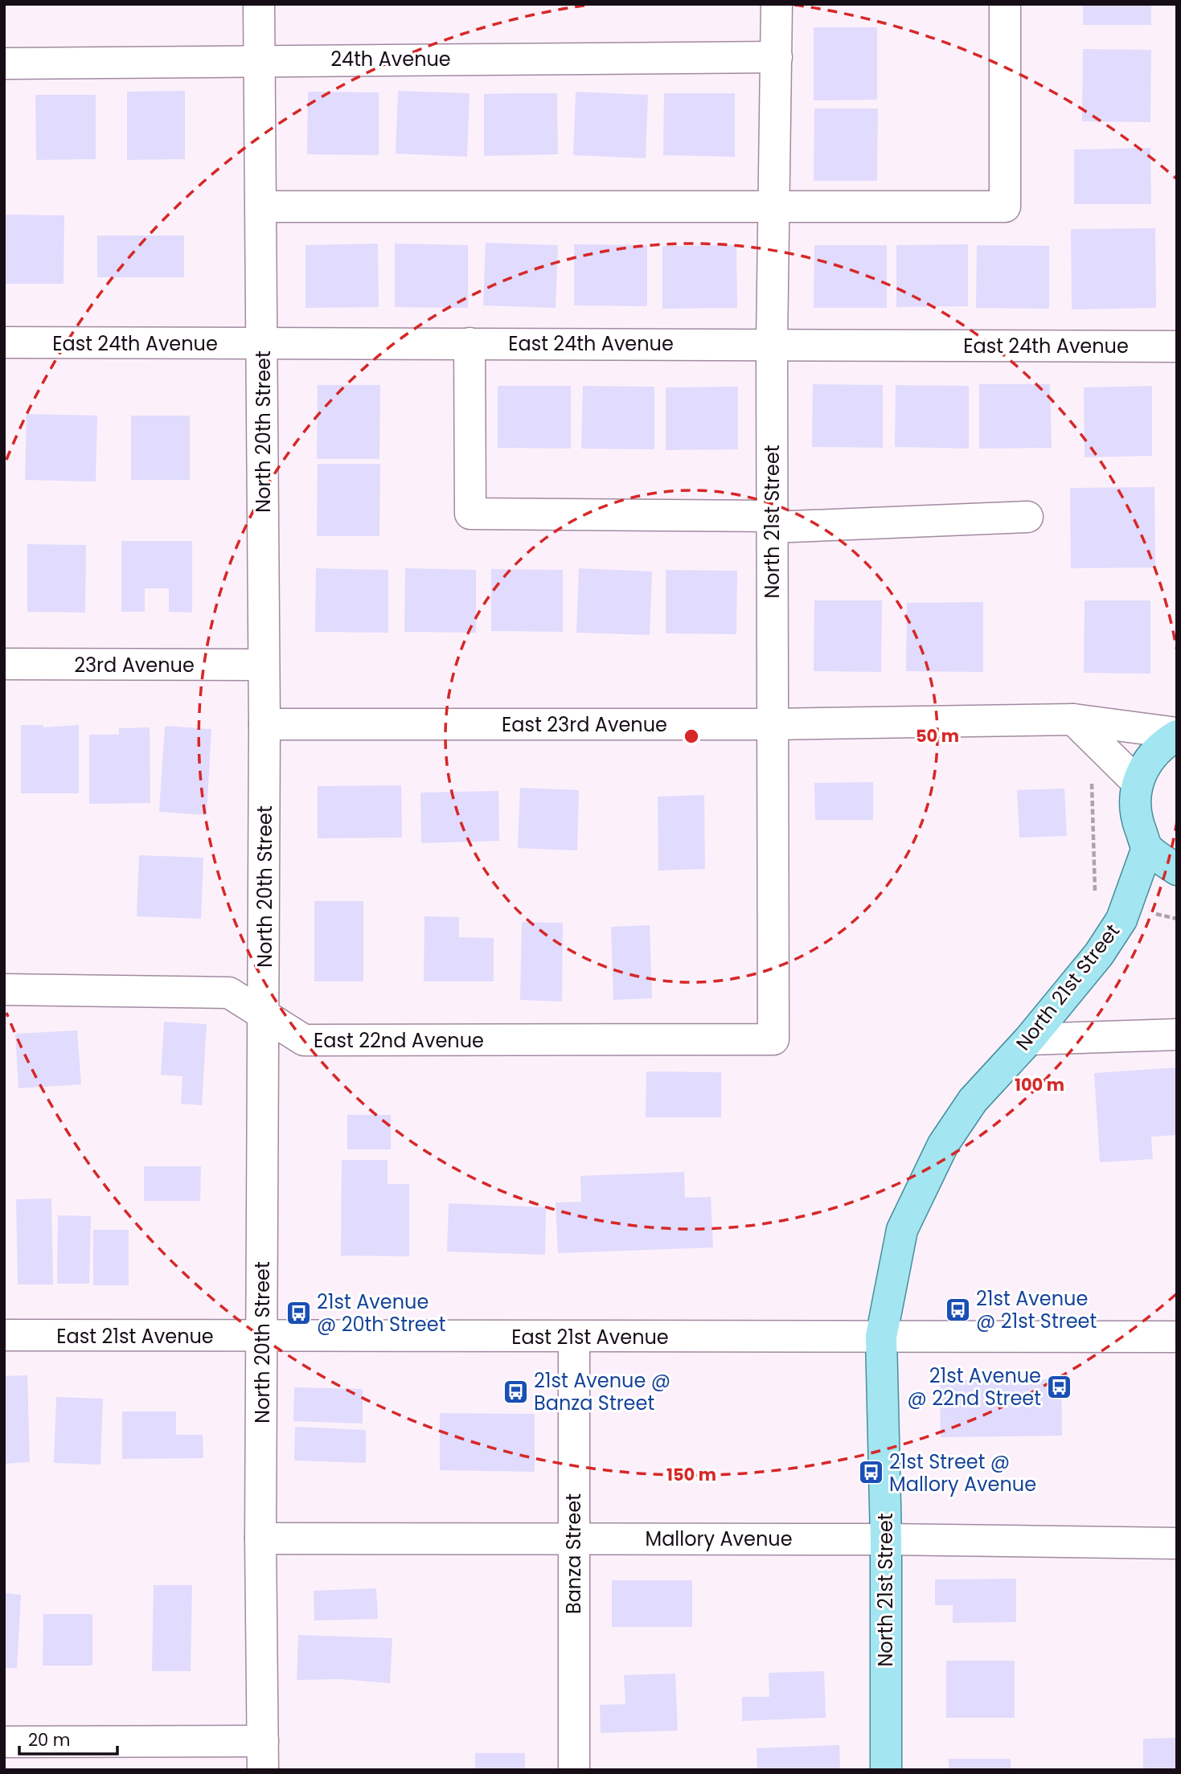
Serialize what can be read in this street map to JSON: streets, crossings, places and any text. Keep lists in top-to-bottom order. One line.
{"streets":{"main road":["North 21st Street"],"street":["24th Avenue","East 24th Avenue","North 20th Street","23rd Avenue","East 23rd Avenue","East 22nd Avenue","East 21st Avenue","Mallory Avenue","Banza Street"]},"crossings":[["24th Avenue","North 20th Street"],["24th Avenue","North 21st Street"],["East 24th Avenue","North 20th Street"],["East 24th Avenue","North 21st Street"],["North 20th Street","23rd Avenue"],["North 20th Street","East 23rd Avenue"],["North 20th Street","East 22nd Avenue"],["North 20th Street","East 21st Avenue"],["North 20th Street","Mallory Avenue"],["North 21st Street","East 23rd Avenue"],["North 21st Street","East 22nd Avenue"],["North 21st Street","East 21st Avenue"],["North 21st Street","Mallory Avenue"],["East 21st Avenue","Banza Street"],["Mallory Avenue","Banza Street"]],"places":{"bus stop":["21st Avenue @ 21st Street","21st Avenue @ 20th Street","21st Avenue @ 22nd Street","21st Avenue @ Banza Street","21st Street @ Mallory Avenue"]},"scale_bar":"20 m","rings":["50 m","100 m","150 m"]}
